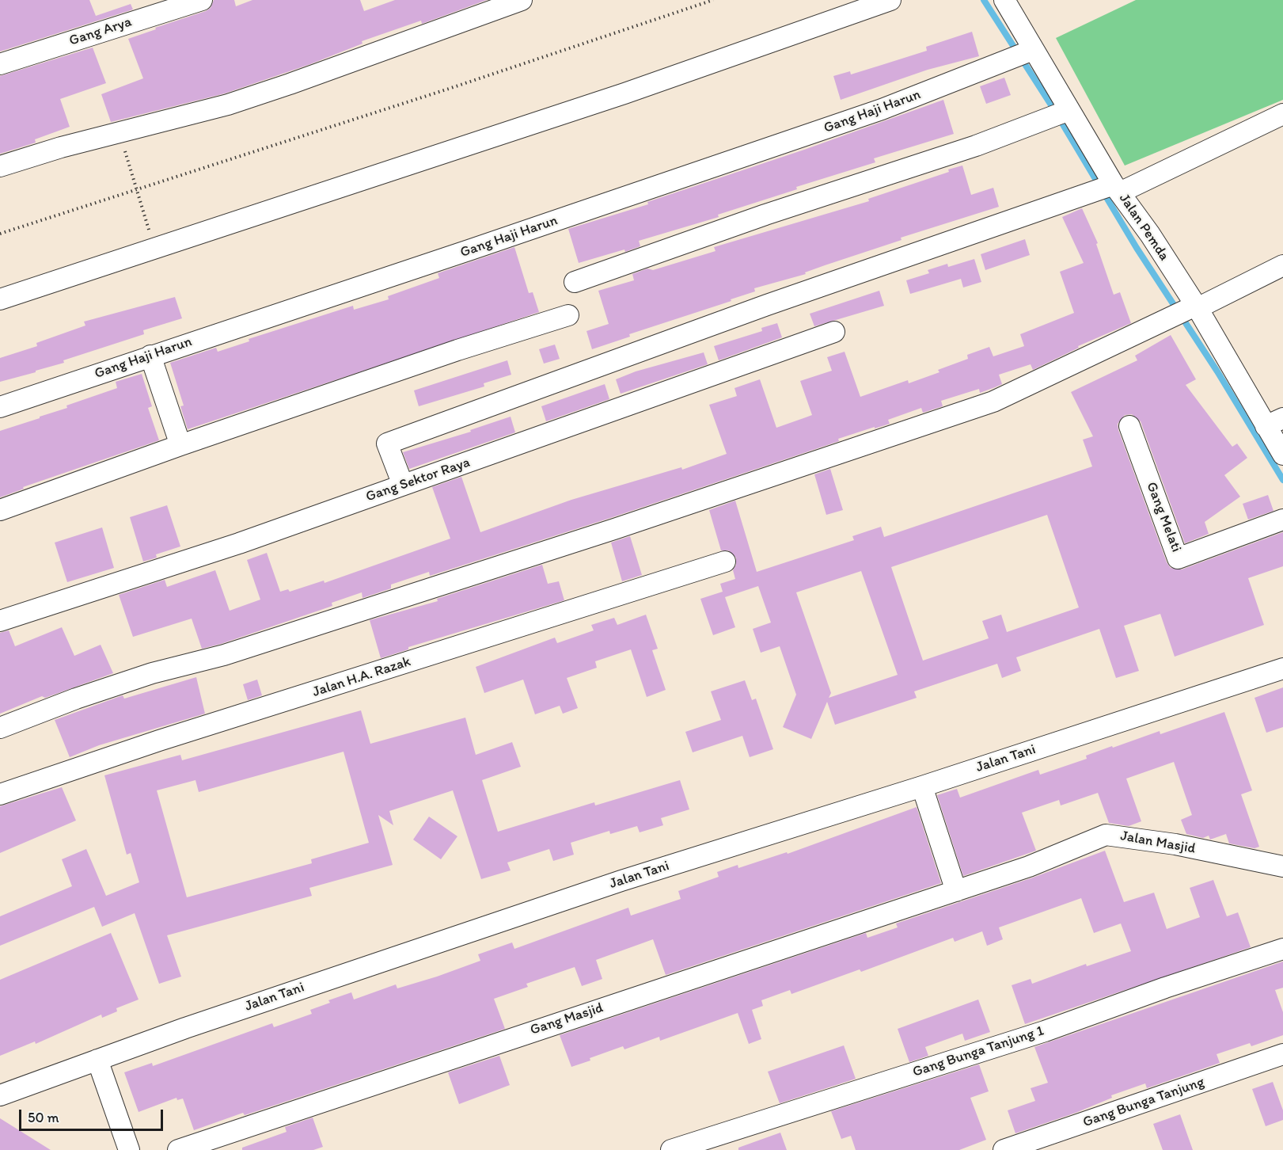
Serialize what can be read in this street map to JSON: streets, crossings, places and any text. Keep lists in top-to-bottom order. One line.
{"streets":{"street":["Gang Arya","Gang Haji Harun","Jalan Pemda","Gang Sektor Raya","Gang Melati","Jalan H.A. Razak","Jalan Tani","Jalan Masjid","Gang Masjid","Gang Bunga Tanjung 1","Gang Bunga Tanjung"]},"crossings":[["Gang Haji Harun","Jalan Pemda"],["Jalan Masjid","Gang Masjid"]],"scale_bar":"50 m"}
